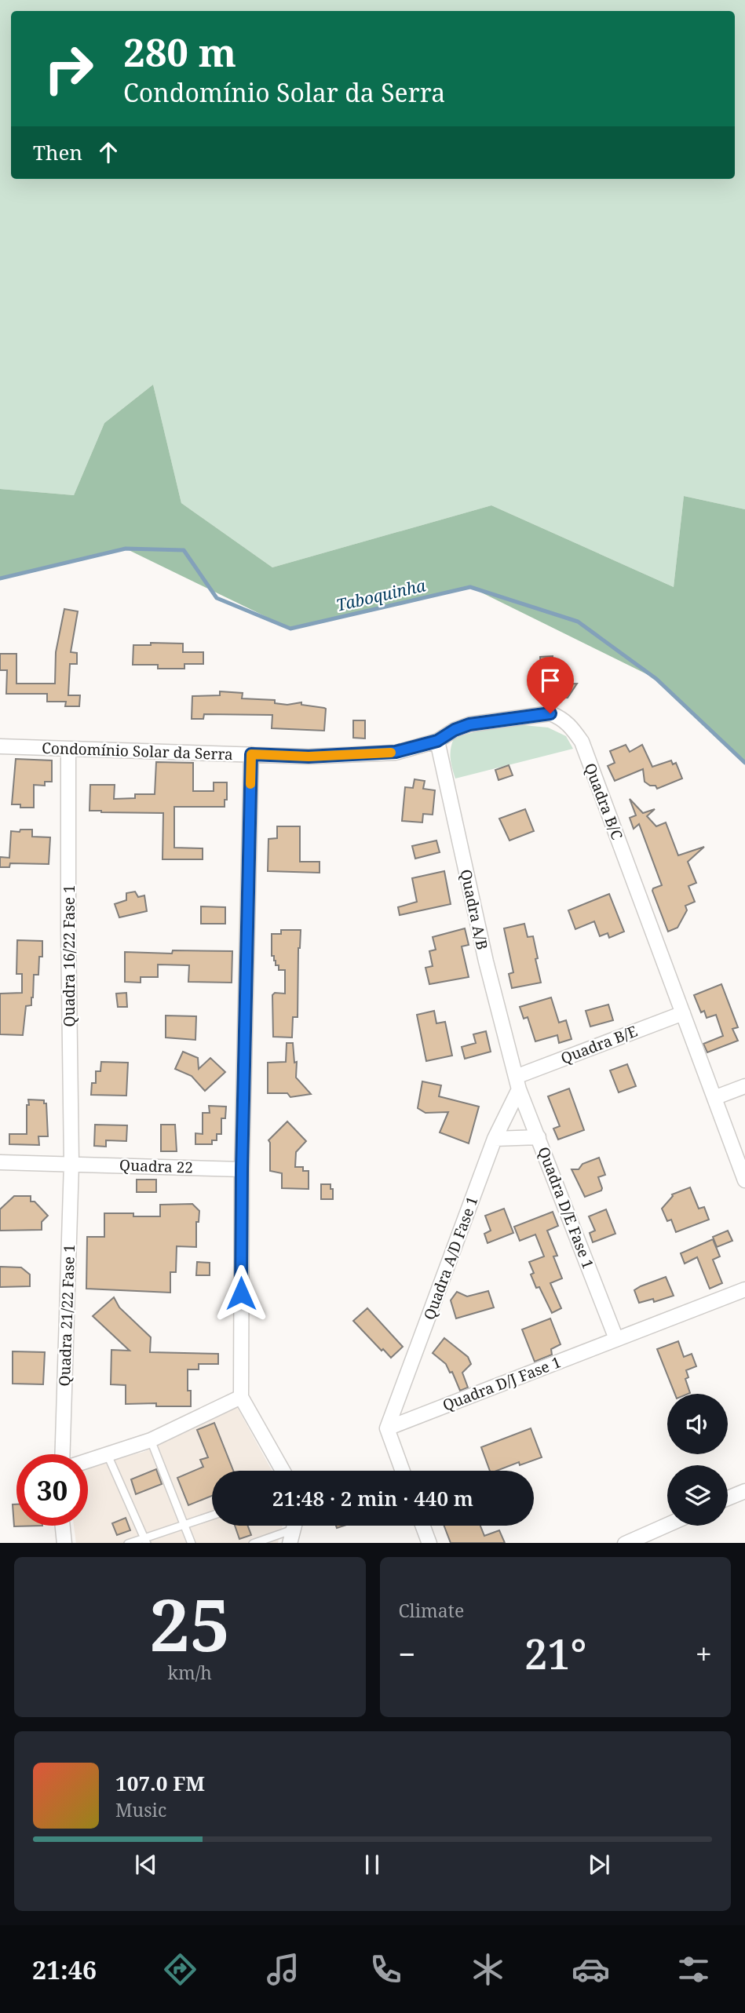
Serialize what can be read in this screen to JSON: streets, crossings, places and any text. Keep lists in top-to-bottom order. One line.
{"streets":{"street":["Condomínio Solar da Serra","Quadra B/C","Quadra A/B","Quadra 16/22 Fase 1","Quadra B/E","Quadra 22","Quadra D/E Fase 1","Quadra A/D Fase 1","Quadra 21/22 Fase 1","Quadra D/J Fase 1"]},"crossings":[["Condomínio Solar da Serra","Quadra B/C"],["Condomínio Solar da Serra","Quadra A/B"],["Condomínio Solar da Serra","Quadra 16/22 Fase 1"],["Quadra B/C","Quadra A/B"],["Quadra B/C","Quadra B/E"],["Quadra A/B","Quadra B/E"],["Quadra A/B","Quadra D/E Fase 1"],["Quadra A/B","Quadra A/D Fase 1"],["Quadra 16/22 Fase 1","Quadra 22"],["Quadra 16/22 Fase 1","Quadra 21/22 Fase 1"],["Quadra B/E","Quadra D/E Fase 1"],["Quadra B/E","Quadra A/D Fase 1"],["Quadra 22","Quadra 21/22 Fase 1"],["Quadra D/E Fase 1","Quadra A/D Fase 1"],["Quadra D/E Fase 1","Quadra D/J Fase 1"],["Quadra A/D Fase 1","Quadra D/J Fase 1"]],"water":["Taboquinha"],"page":{"turn":["280 m","Condomínio Solar da Serra"],"then":"Then","limit":"30","trip":"21:48 · 2 min · 440 m","tile":[["25","km/h"],"Climate"],"heat":["−","21°","+"],"song":["107.0 FM","Music"],"tabs":"21:46"}}
